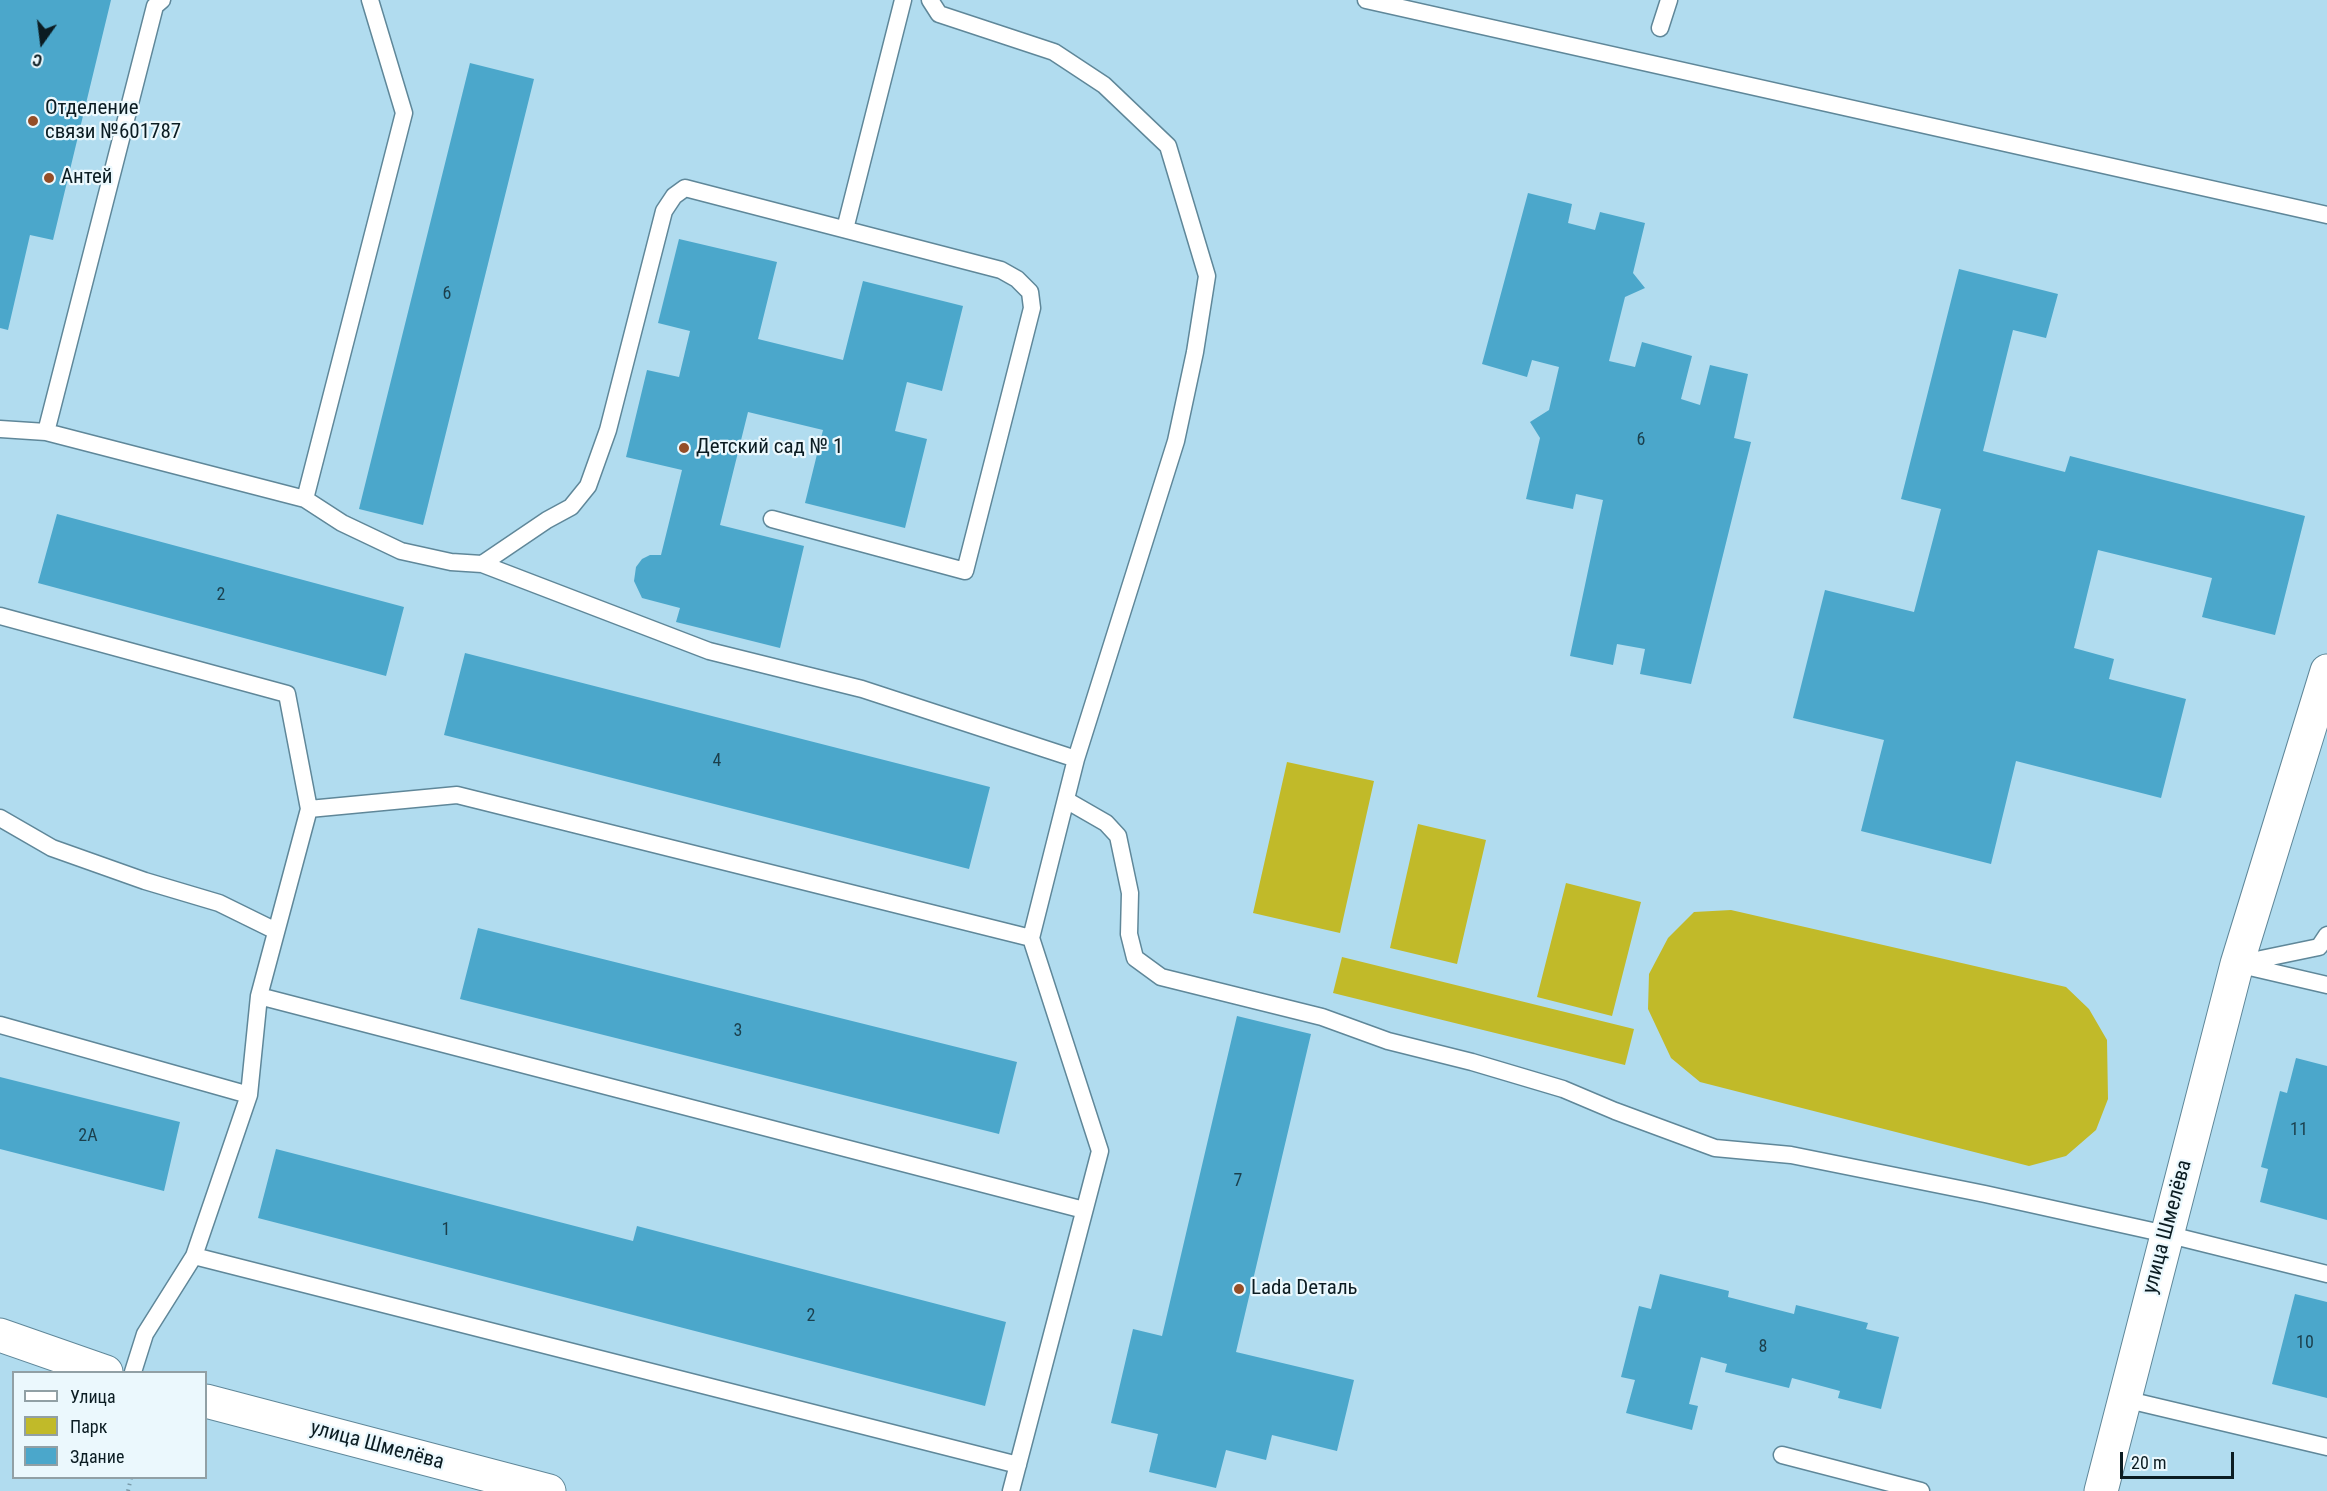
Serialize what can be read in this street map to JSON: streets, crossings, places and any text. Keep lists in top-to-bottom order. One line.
{"streets":{"street":["улица Шмелёва"]},"places":["Отделение связи №601787","Антей","Детский сад № 1","Lada Dеталь"],"house_numbers":["6","6","2","4","3","11","2А","7","1","2","10","8"],"legend":["Улица","Парк","Здание"],"scale_bar":"20 m","north":"bottom"}
